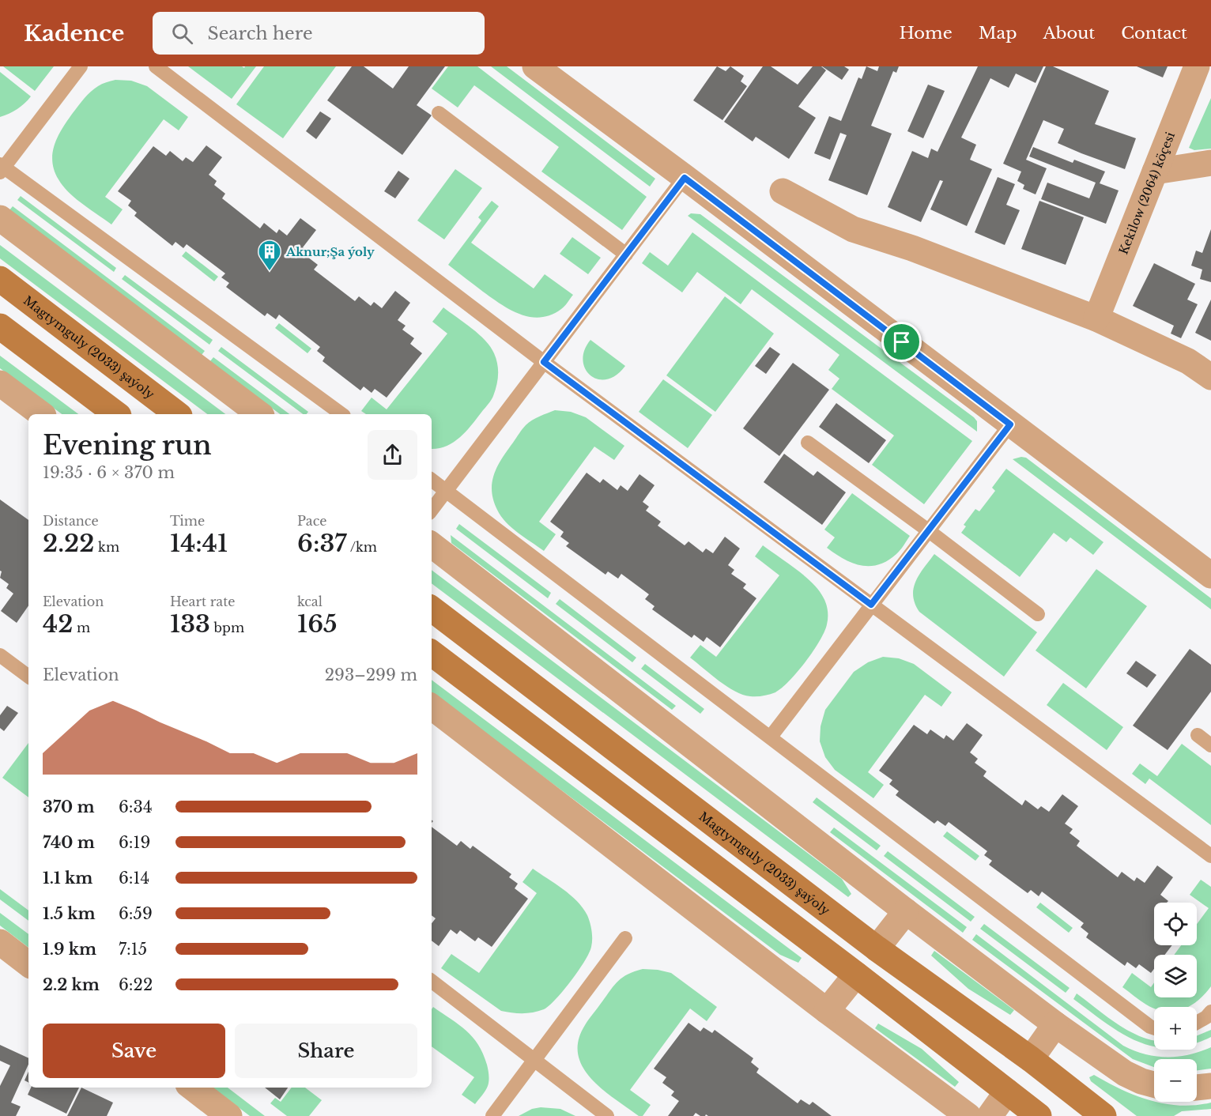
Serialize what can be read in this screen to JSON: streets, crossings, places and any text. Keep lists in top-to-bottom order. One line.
{"streets":{"main road":["Magtymguly (2033) şaýoly"],"street":["Kekilow (2064) köçesi"]},"places":{"building":["Aknur;Şa ýoly"]},"page":{"header":"Kadence","search":"Search here","nav":["Home","Map","About","Contact"],"heading":["Evening run","19:35 · 6 × 370 m"],"stats":[["Distance","2.22 km"],["Time","14:41"],["Pace","6:37 /km"],["Elevation","42 m"],["Heart rate","133 bpm"],["kcal","165"]],"chart":["Elevation","293–299 m"],"list":[{"name":"370 m","note":"6:34"},{"name":"740 m","note":"6:19"},{"name":"1.1 km","note":"6:14"},{"name":"1.5 km","note":"6:59"},{"name":"1.9 km","note":"7:15"},{"name":"2.2 km","note":"6:22"}],"map_buttons":["+","−"],"buttons":["Save","Share"]}}
